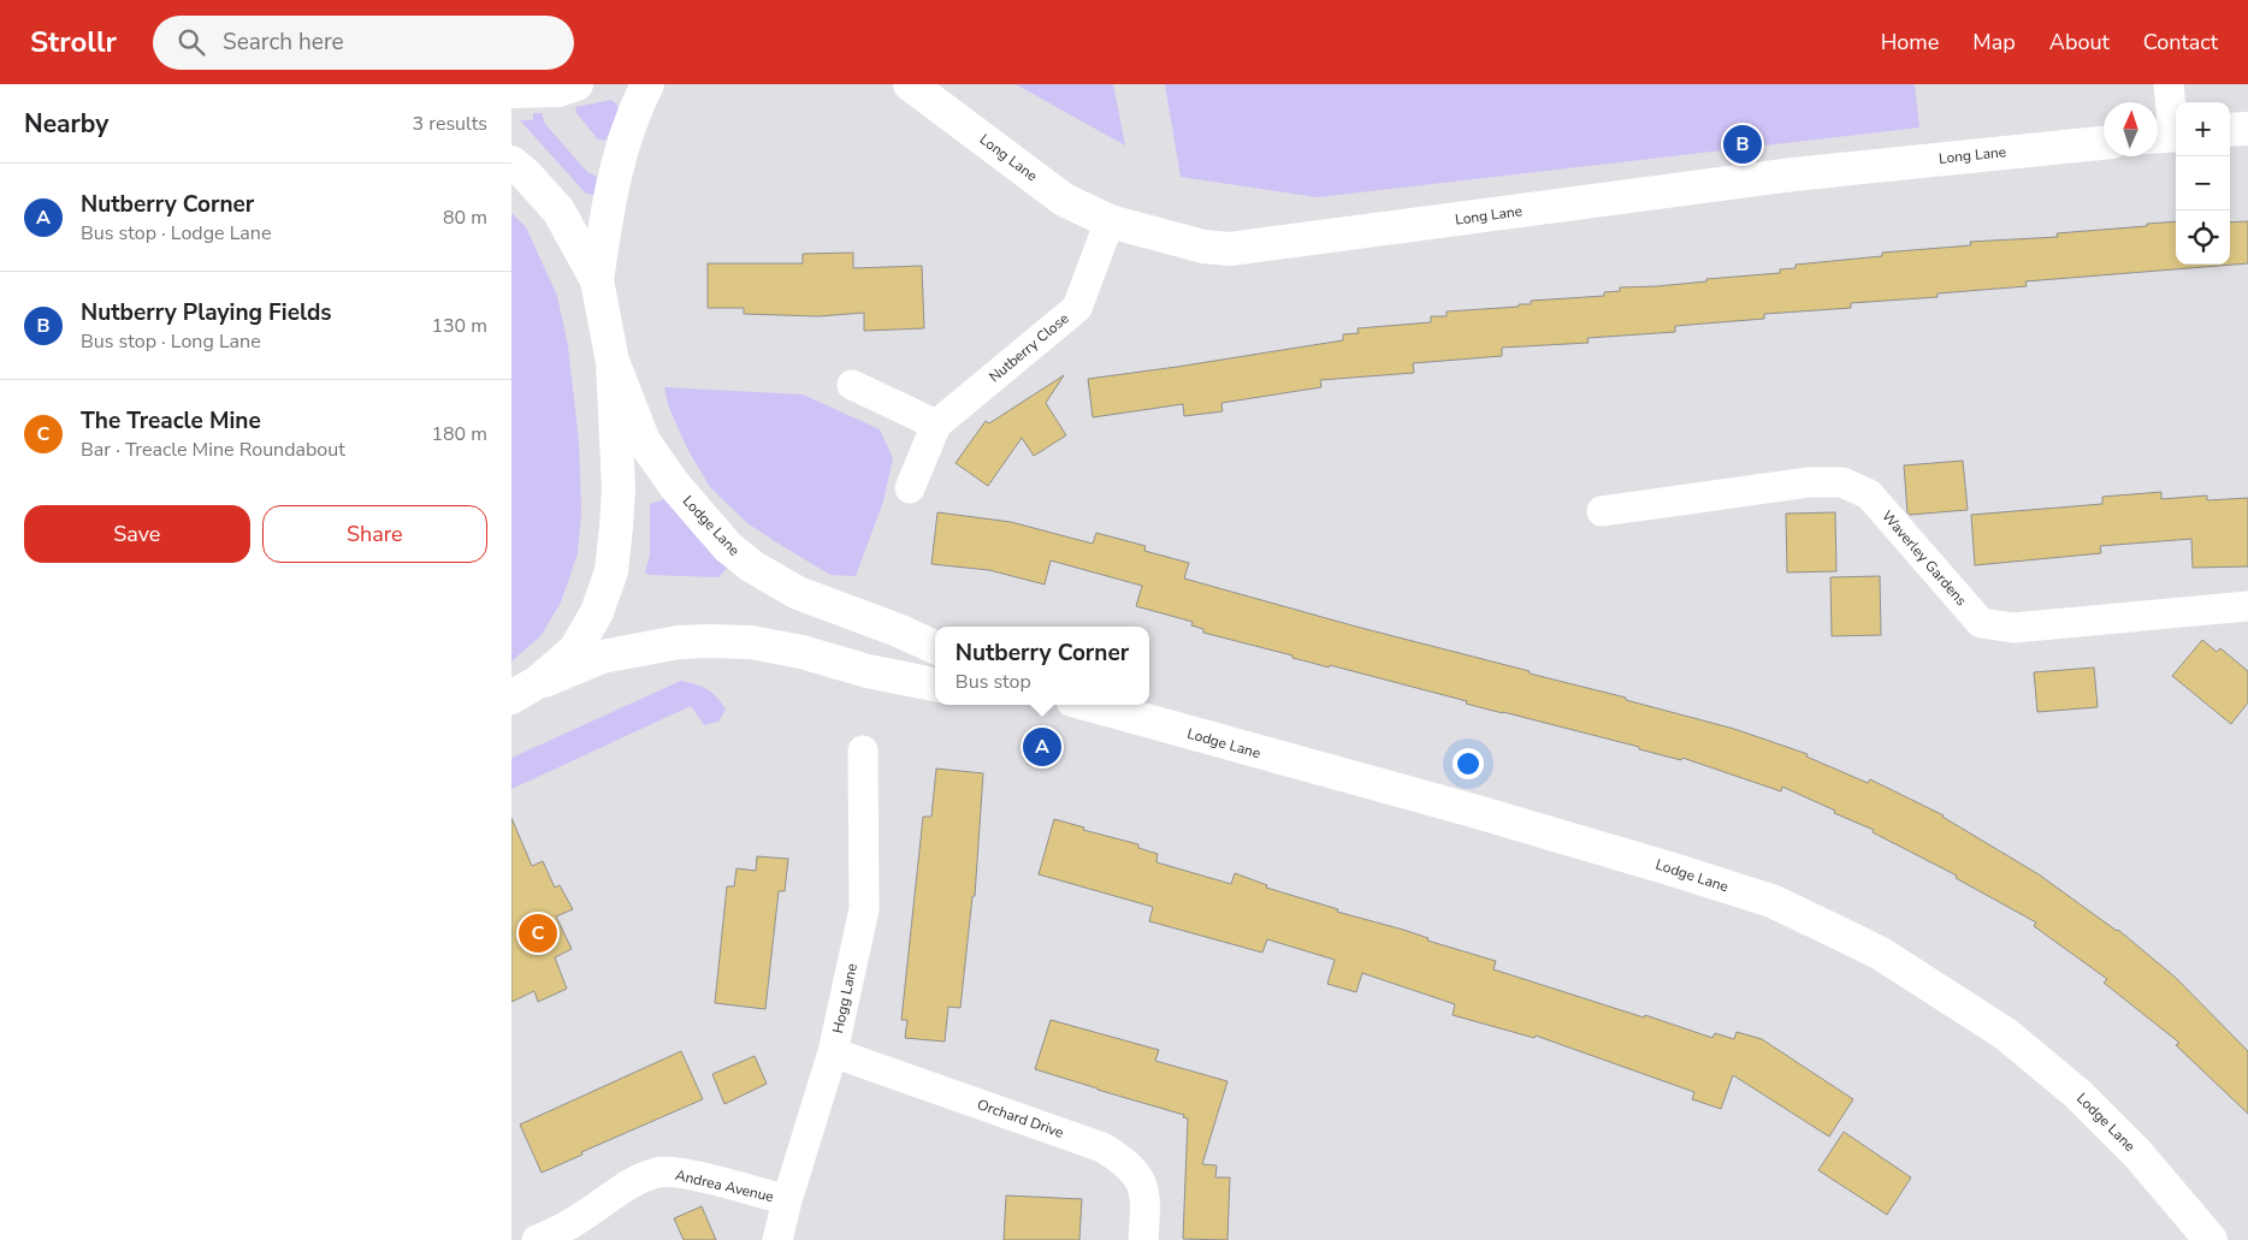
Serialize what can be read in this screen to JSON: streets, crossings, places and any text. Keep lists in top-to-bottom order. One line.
{"streets":{"street":["Long Lane","Nutberry Close","Lodge Lane","Waverley Gardens","Hogg Lane","Orchard Drive","Andrea Avenue"]},"crossings":[["Long Lane","Nutberry Close"],["Hogg Lane","Orchard Drive"],["Hogg Lane","Andrea Avenue"]],"north":"top","page":{"header":"Strollr","search":"Search here","nav":["Home","Map","About","Contact"],"heading":["Nearby","3 results"],"map_buttons":["+","−"],"pins":["B","A","C"],"list":[{"mark":"A","name":"Nutberry Corner","note":"Bus stop · Lodge Lane","value":"80 m"},{"mark":"B","name":"Nutberry Playing Fields","note":"Bus stop · Long Lane","value":"130 m"},{"mark":"C","name":"The Treacle Mine","note":"Bar · Treacle Mine Roundabout","value":"180 m"}],"buttons":["Save","Share"],"popup":["Nutberry Corner","Bus stop"]}}
